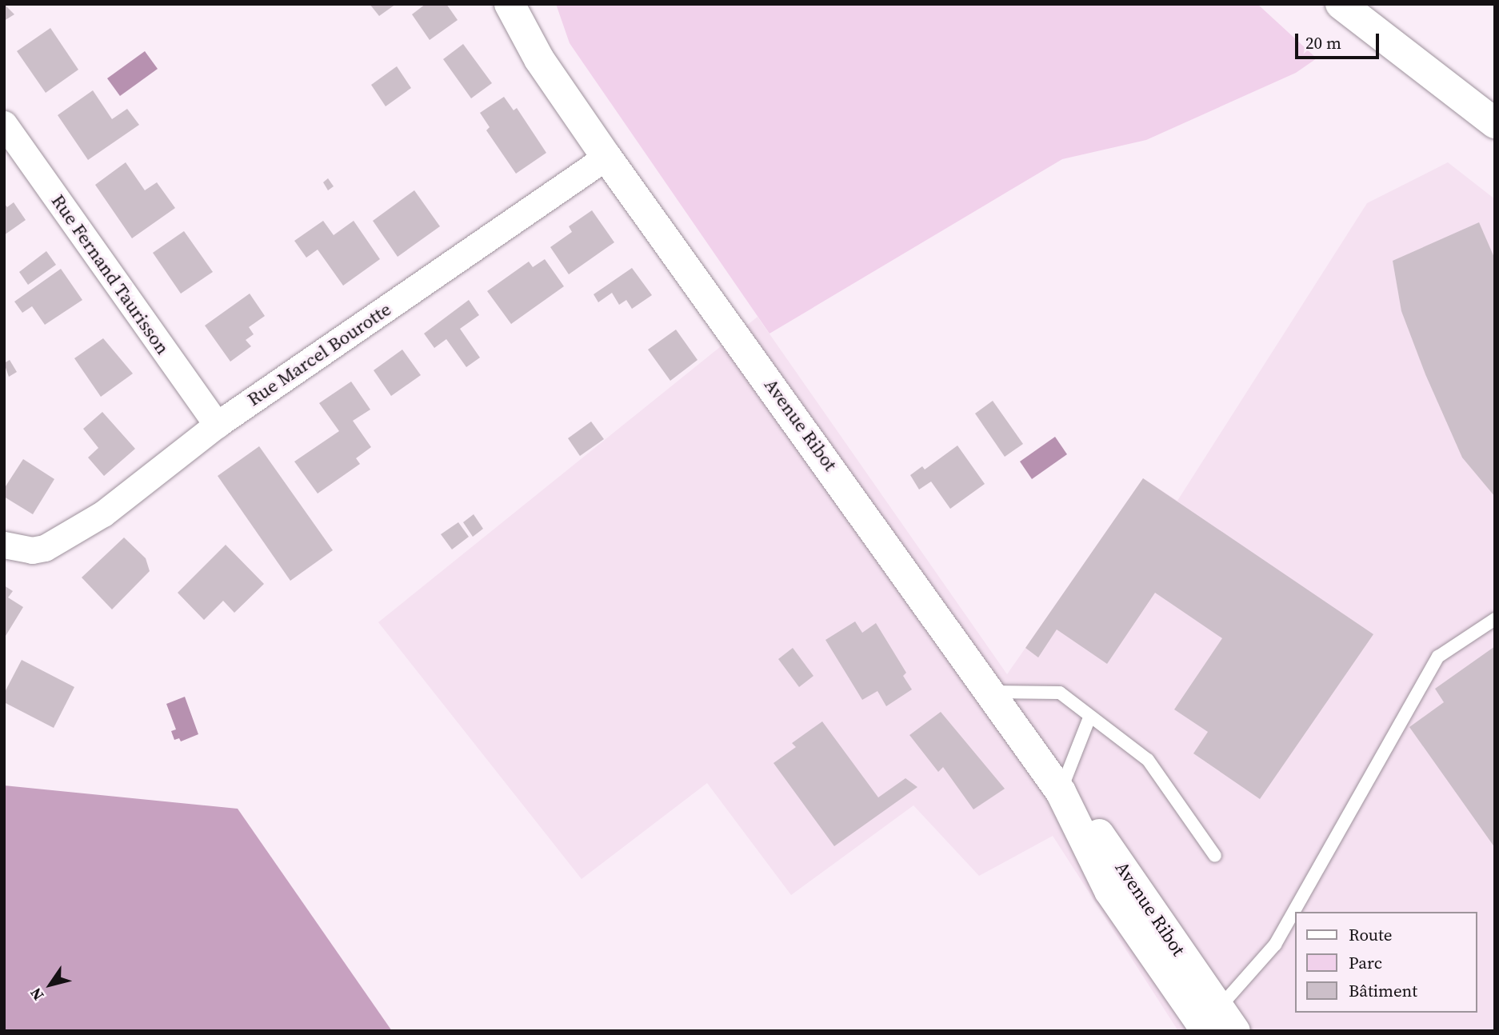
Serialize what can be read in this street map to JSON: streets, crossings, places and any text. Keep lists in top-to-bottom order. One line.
{"streets":{"main road":["Avenue Ribot"],"street":["Rue Fernand Taurisson","Rue Marcel Bourotte"]},"crossings":[["Rue Fernand Taurisson","Rue Marcel Bourotte"],["Rue Marcel Bourotte","Avenue Ribot"]],"legend":["Route","Parc","Bâtiment"],"scale_bar":"20 m","north":"bottom left"}
